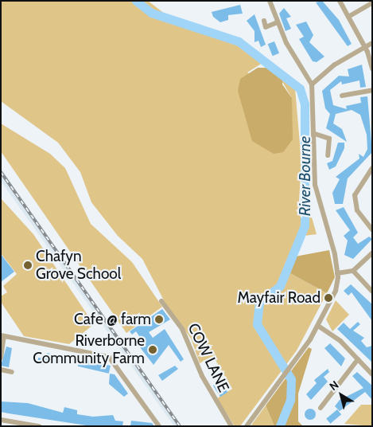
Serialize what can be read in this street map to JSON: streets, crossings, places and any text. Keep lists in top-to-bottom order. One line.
{"streets":{"street":["COW LANE"]},"water":["River Bourne"],"places":["Chafyn Grove School","Mayfair Road","Cafe @ farm","Riverborne Community Farm"],"north":"top left"}
